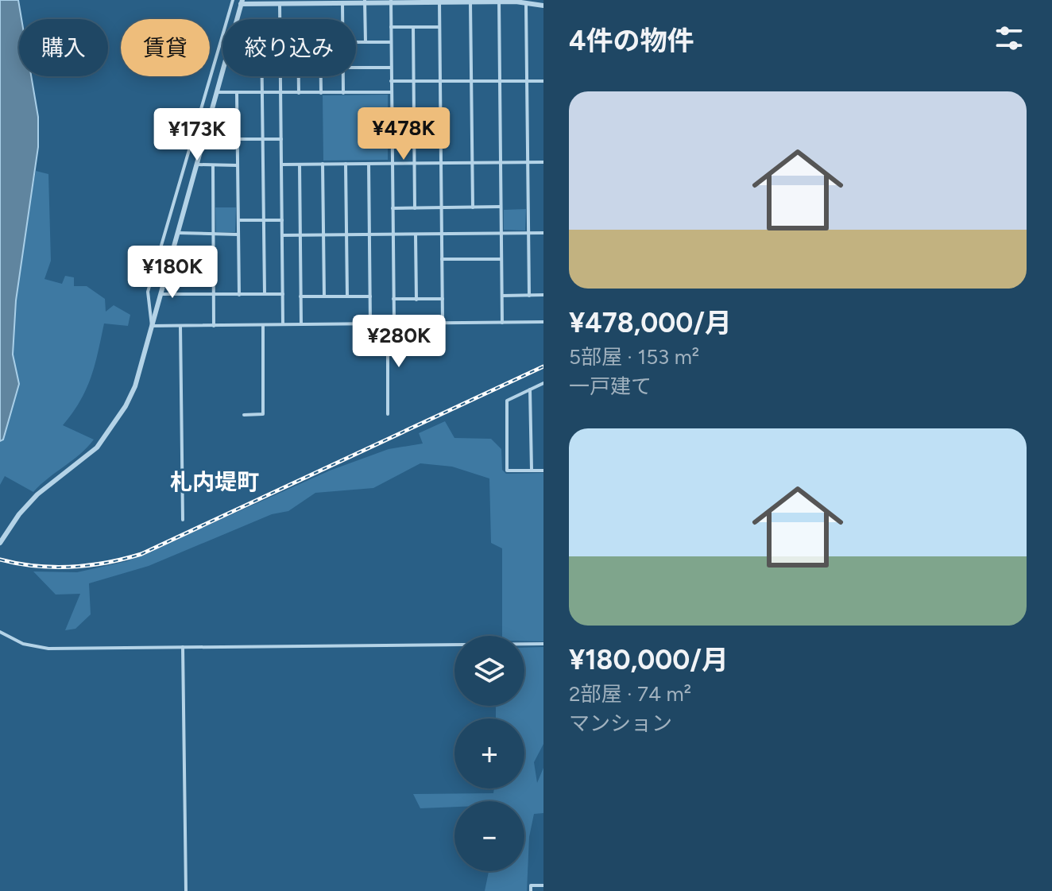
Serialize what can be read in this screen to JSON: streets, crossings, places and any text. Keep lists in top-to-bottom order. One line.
{"districts":["札内堤町"],"page":{"heading":"4件の物件","chip":["購入","賃貸","絞り込み"],"list":[{"name":"¥478,000/月","note":"5部屋 · 153 m² · 一戸建て"},{"name":"¥180,000/月","note":"2部屋 · 74 m² · マンション"}],"price":["¥478K","¥173K","¥180K","¥280K"],"map_buttons":["+","−"]}}
